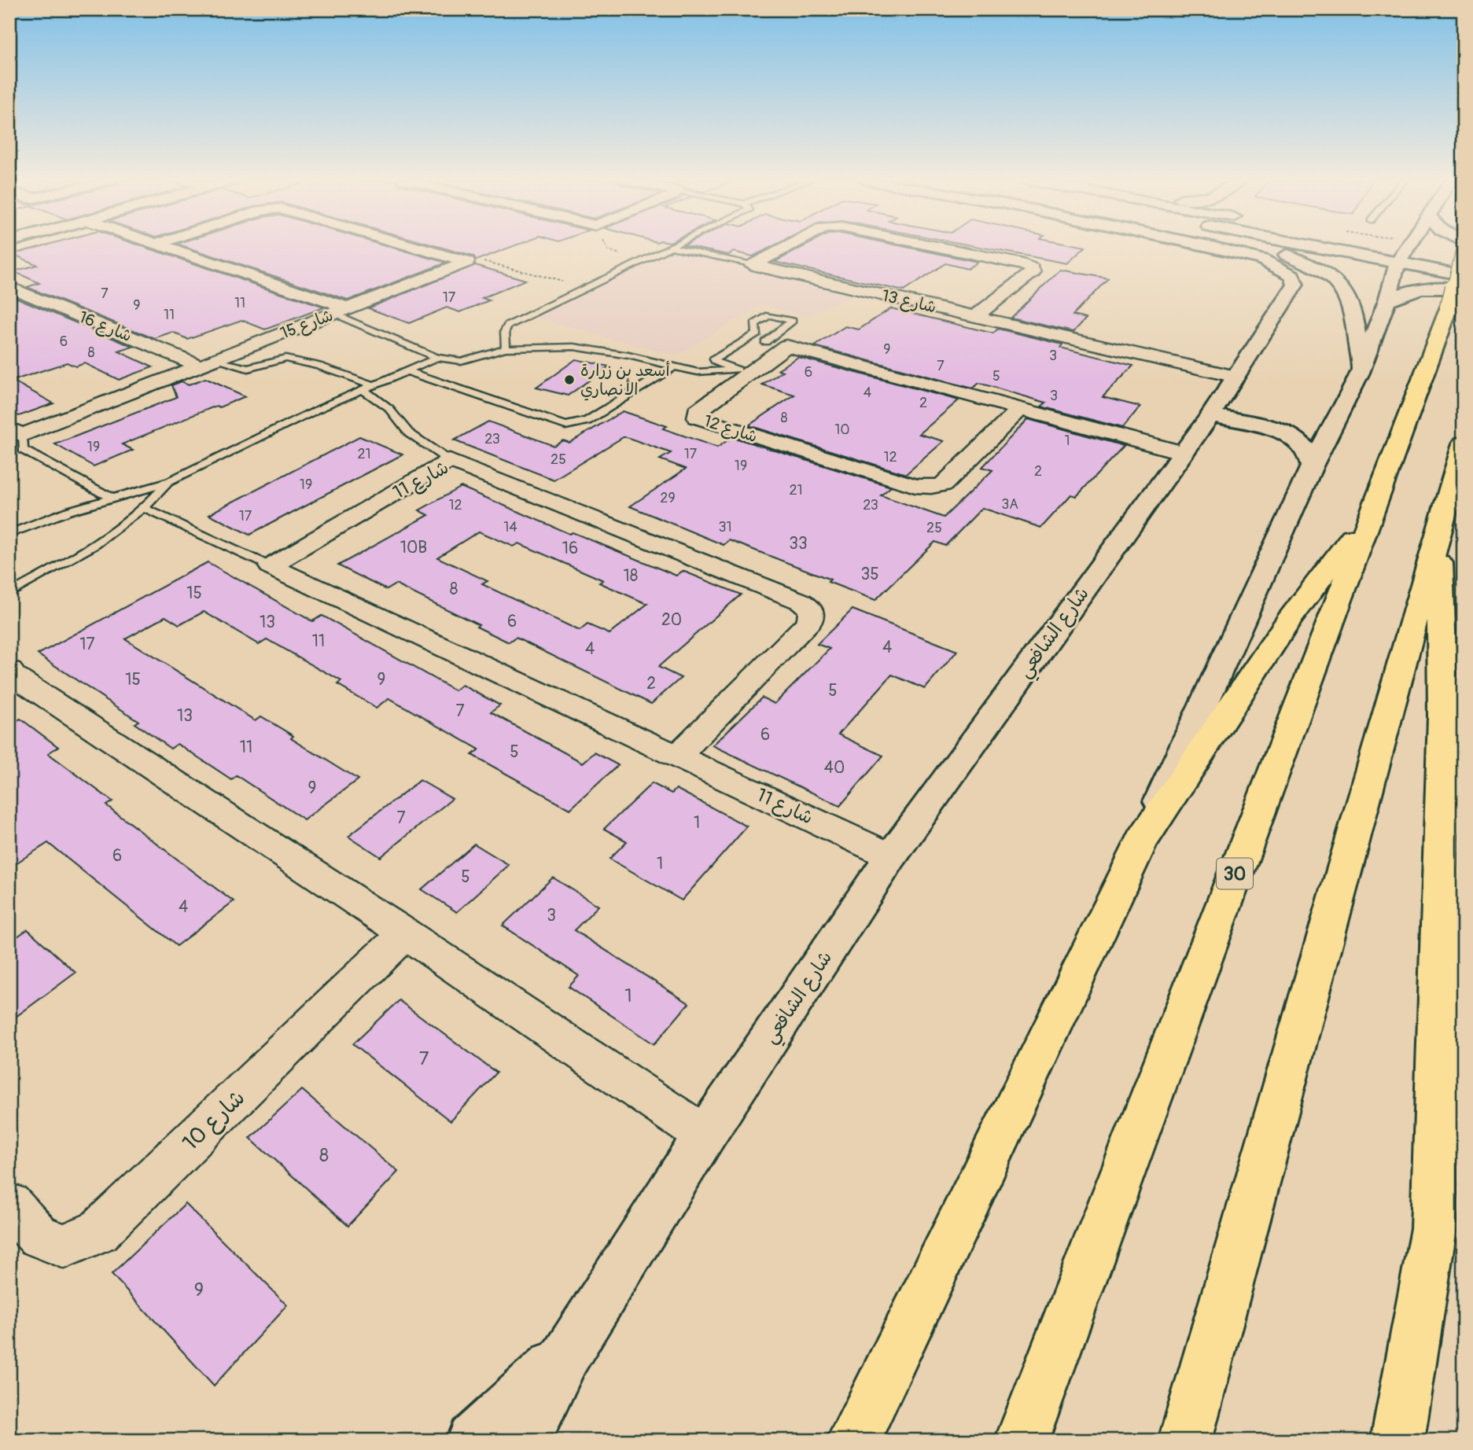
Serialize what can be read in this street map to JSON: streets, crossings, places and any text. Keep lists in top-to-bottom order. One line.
{"streets":{"highway":["30"],"main road":["شارع الشافعي"],"street":["شارع 13","شارع 15","شارع 16","شارع 12","شارع 11","شارع 10"]},"crossings":[["شارع 13","شارع الشافعي"],["شارع 15","شارع 16"],["شارع 11","شارع الشافعي"]],"places":["أسعد بن زرارة الأنصاري"],"house_numbers":["7","17","11","9","11","6","9","8","3","7","6","5","4","3","2","8","10","23","1","19","21","17","12","25","19","2","19","21","29","3A","12","23","17","14","31","25","33","10B","16","35","18","8","15","20","6","13","11","17","4","4","15","9","2","5","7","13","6","11","5","40","9","7","1","6","1","5","4","3","1","7","8","9"]}
